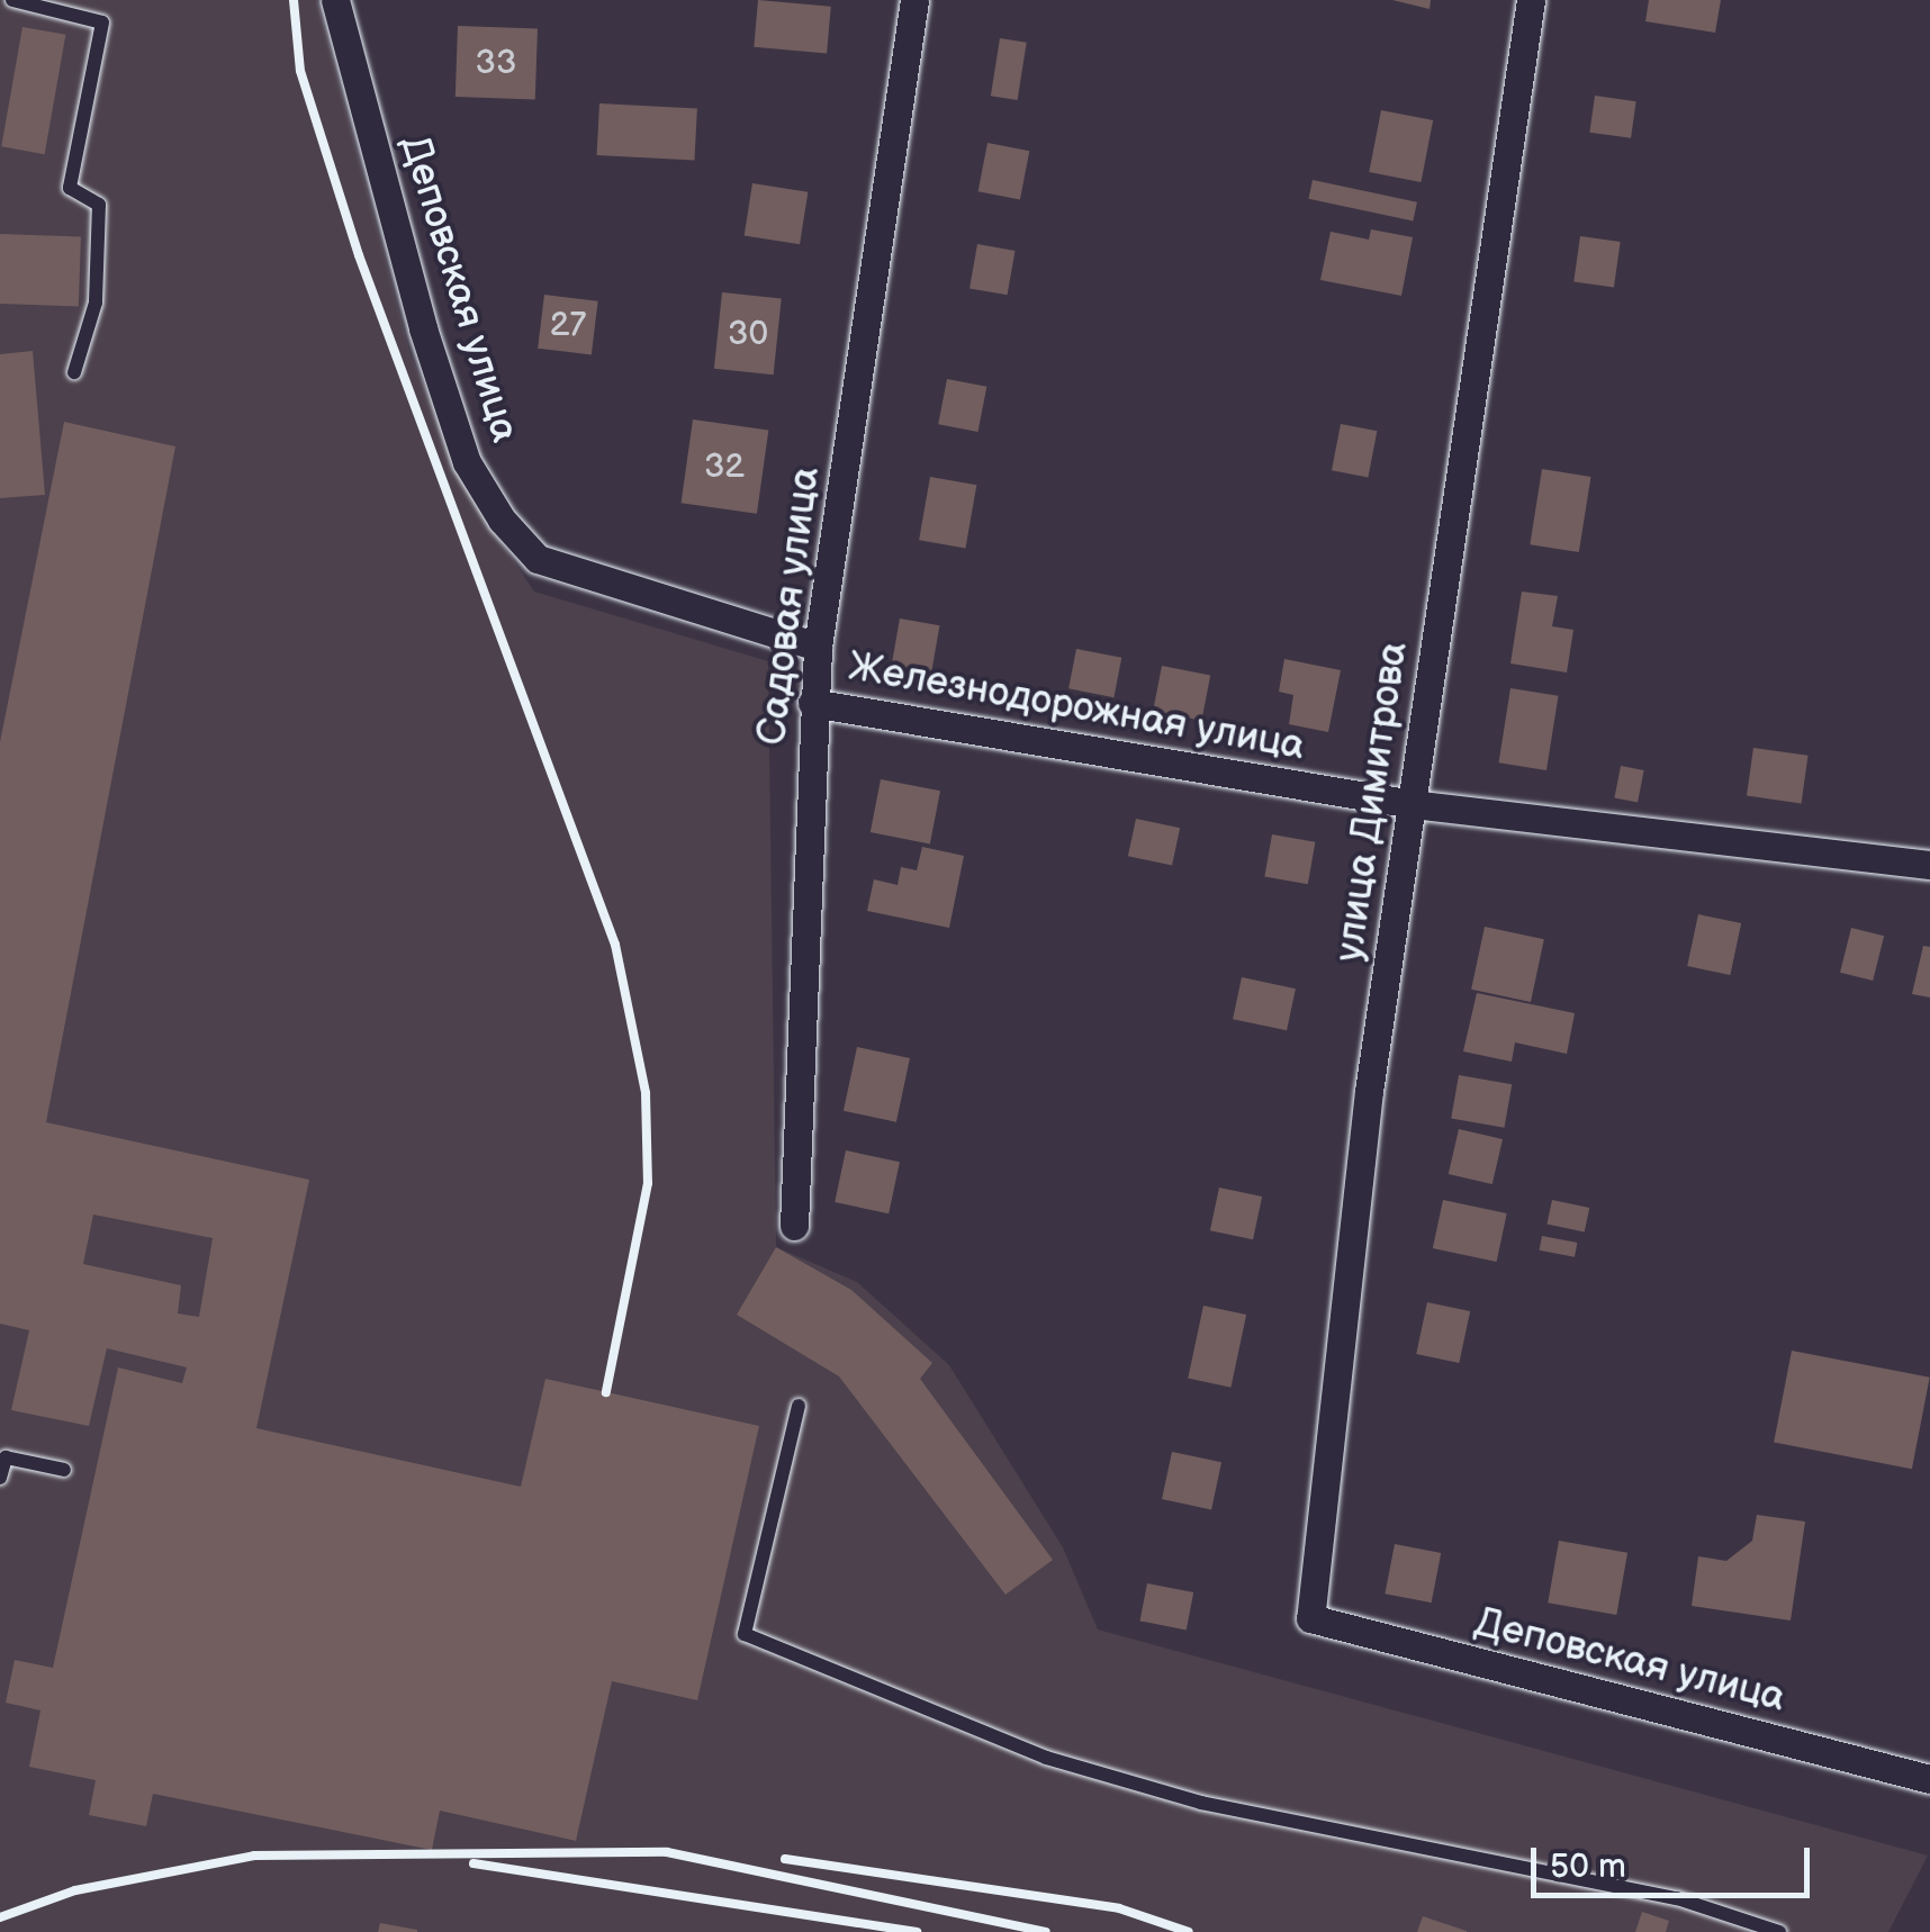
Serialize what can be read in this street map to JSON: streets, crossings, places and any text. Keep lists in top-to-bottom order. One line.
{"streets":{"street":["Деповская улица","Садовая улица","Железнодорожная улица","улица Димитрова"]},"crossings":[["Деповская улица","Садовая улица"],["Деповская улица","улица Димитрова"],["Садовая улица","Железнодорожная улица"],["Железнодорожная улица","улица Димитрова"]],"house_numbers":["33","27","30","32"],"scale_bar":"50 m"}
